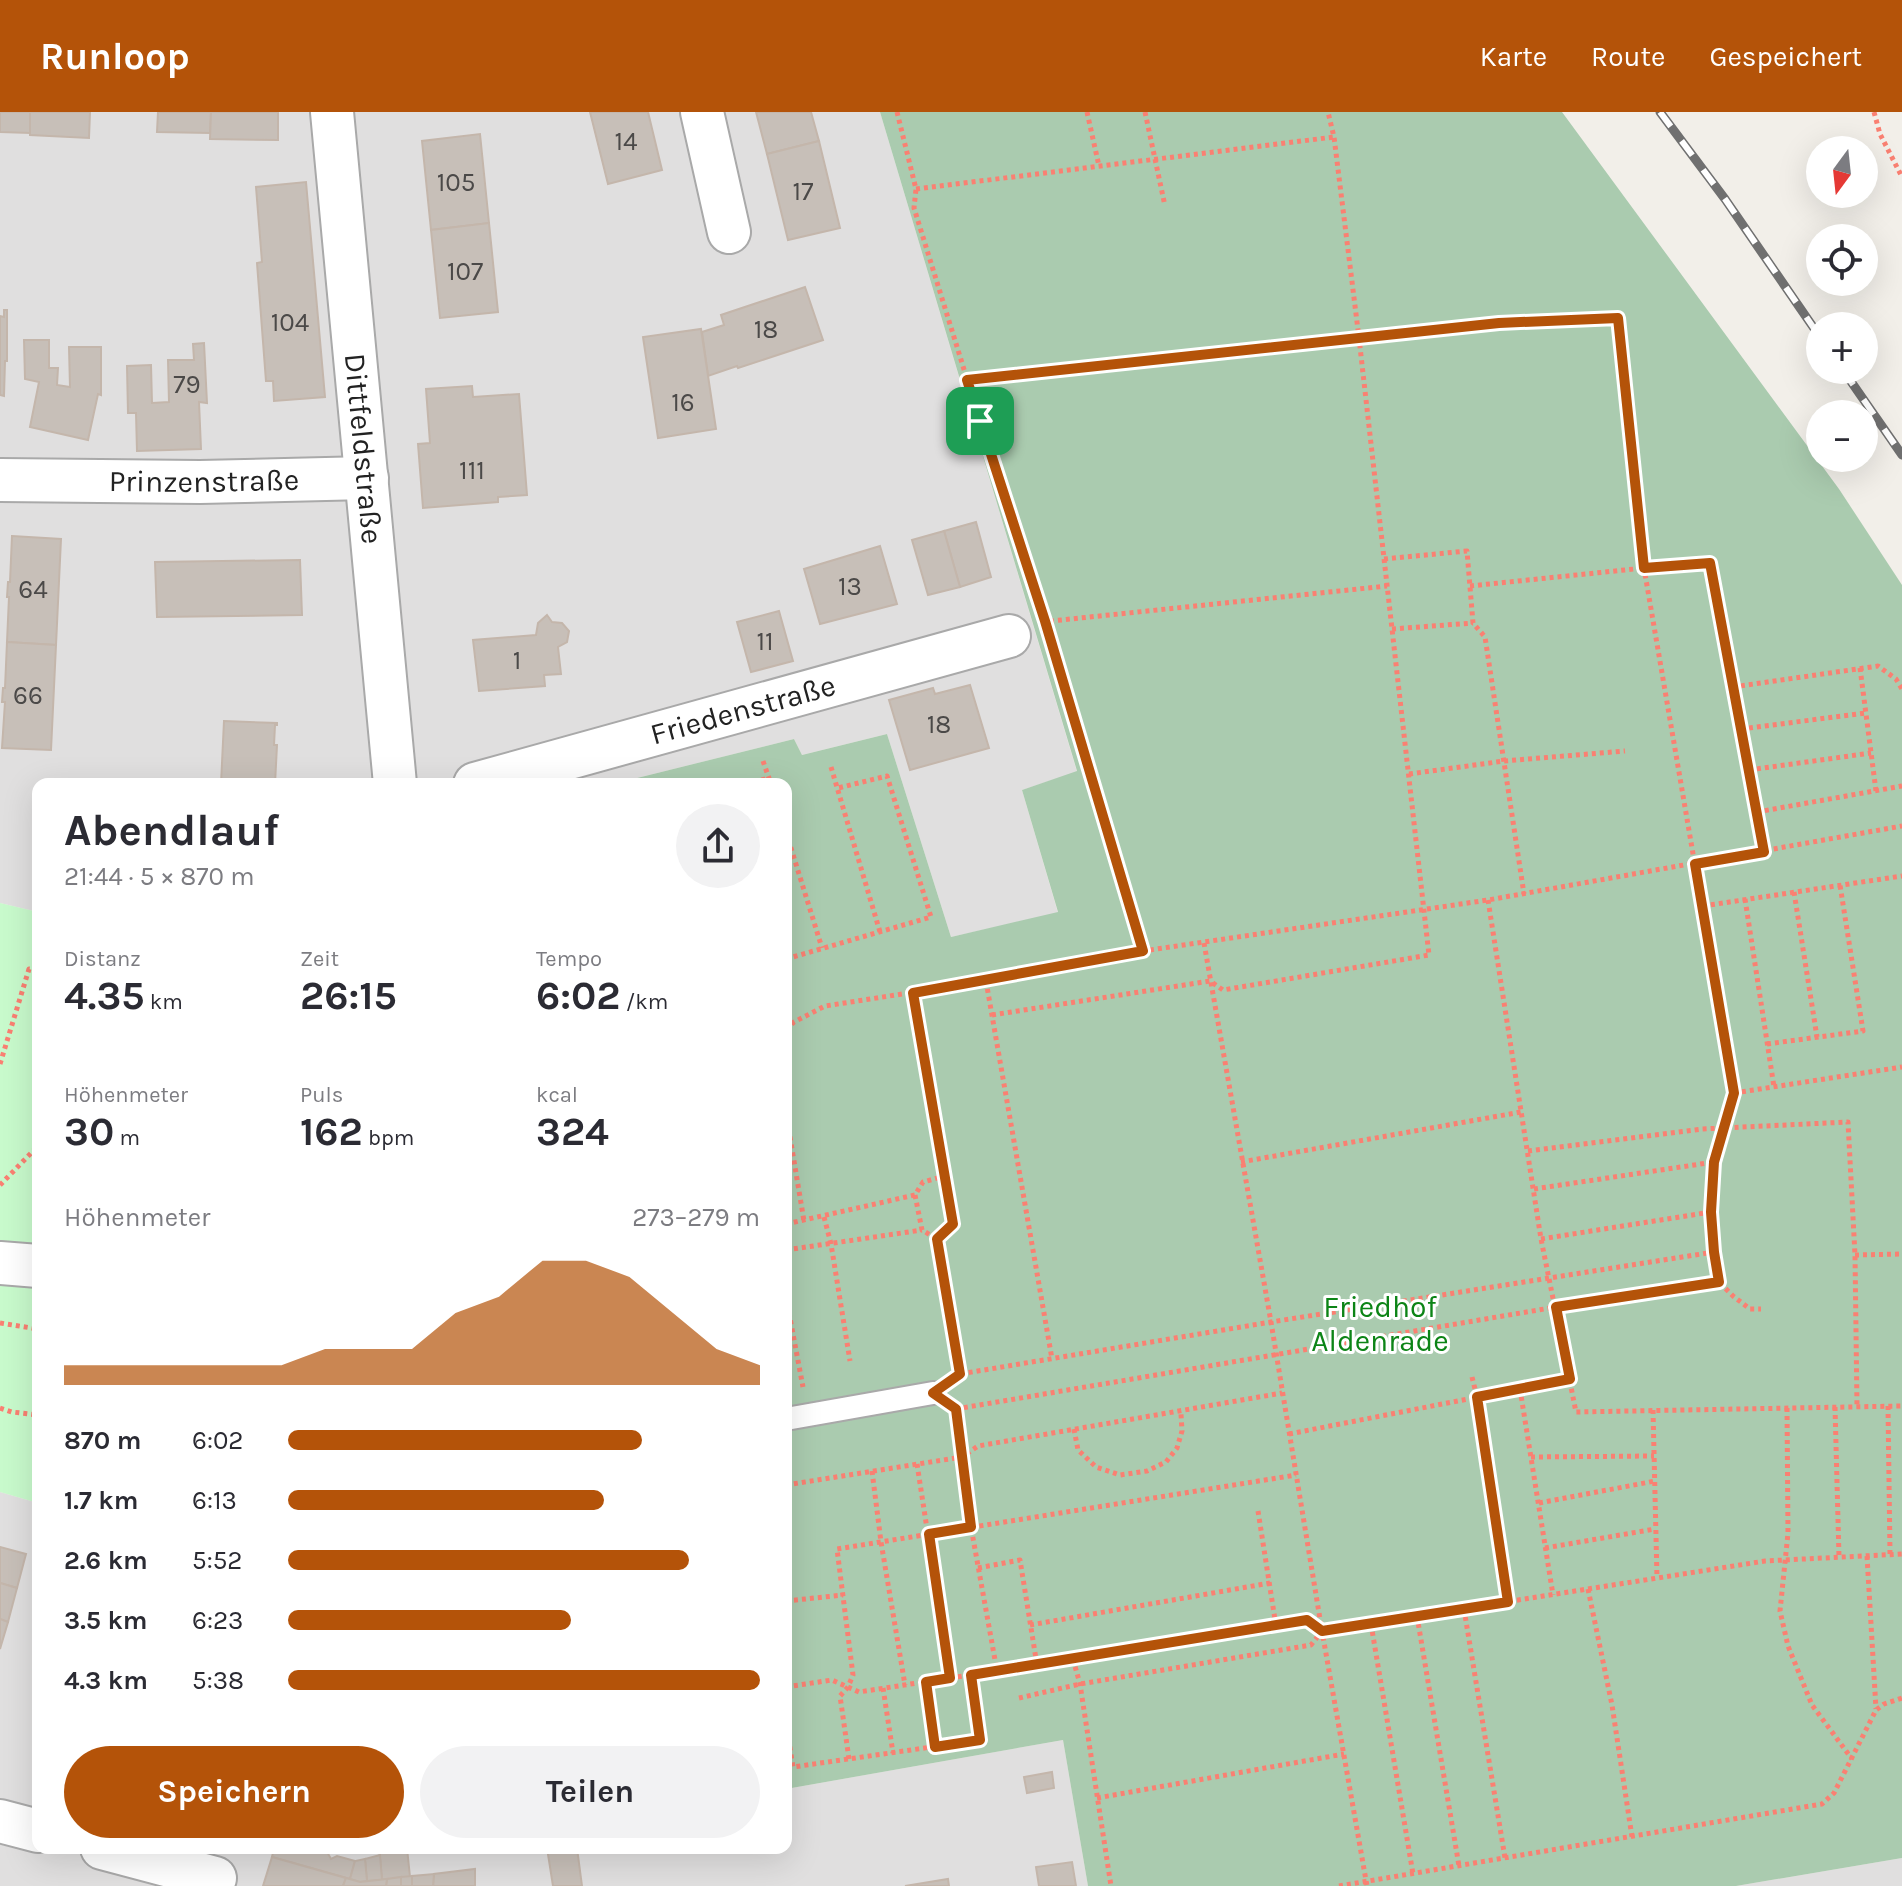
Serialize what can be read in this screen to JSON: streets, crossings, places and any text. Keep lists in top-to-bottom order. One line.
{"streets":{"street":["Dittfeldstraße","Prinzenstraße","Friedenstraße"]},"crossings":[["Dittfeldstraße","Prinzenstraße"]],"parks":["Friedhof Aldenrade"],"house_numbers":["14","105","17","107","104","18","79","16","111","13","64","11","1","66","18"],"north":"bottom","page":{"header":"Runloop","nav":["Karte","Route","Gespeichert"],"map_buttons":["+","−"],"heading":["Abendlauf","21:44 · 5 × 870 m"],"stats":[["Distanz","4.35 km"],["Zeit","26:15"],["Tempo","6:02 /km"],["Höhenmeter","30 m"],["Puls","162 bpm"],["kcal","324"]],"chart":["Höhenmeter","273–279 m"],"list":[{"name":"870 m","note":"6:02"},{"name":"1.7 km","note":"6:13"},{"name":"2.6 km","note":"5:52"},{"name":"3.5 km","note":"6:23"},{"name":"4.3 km","note":"5:38"}],"buttons":["Speichern","Teilen"]}}
